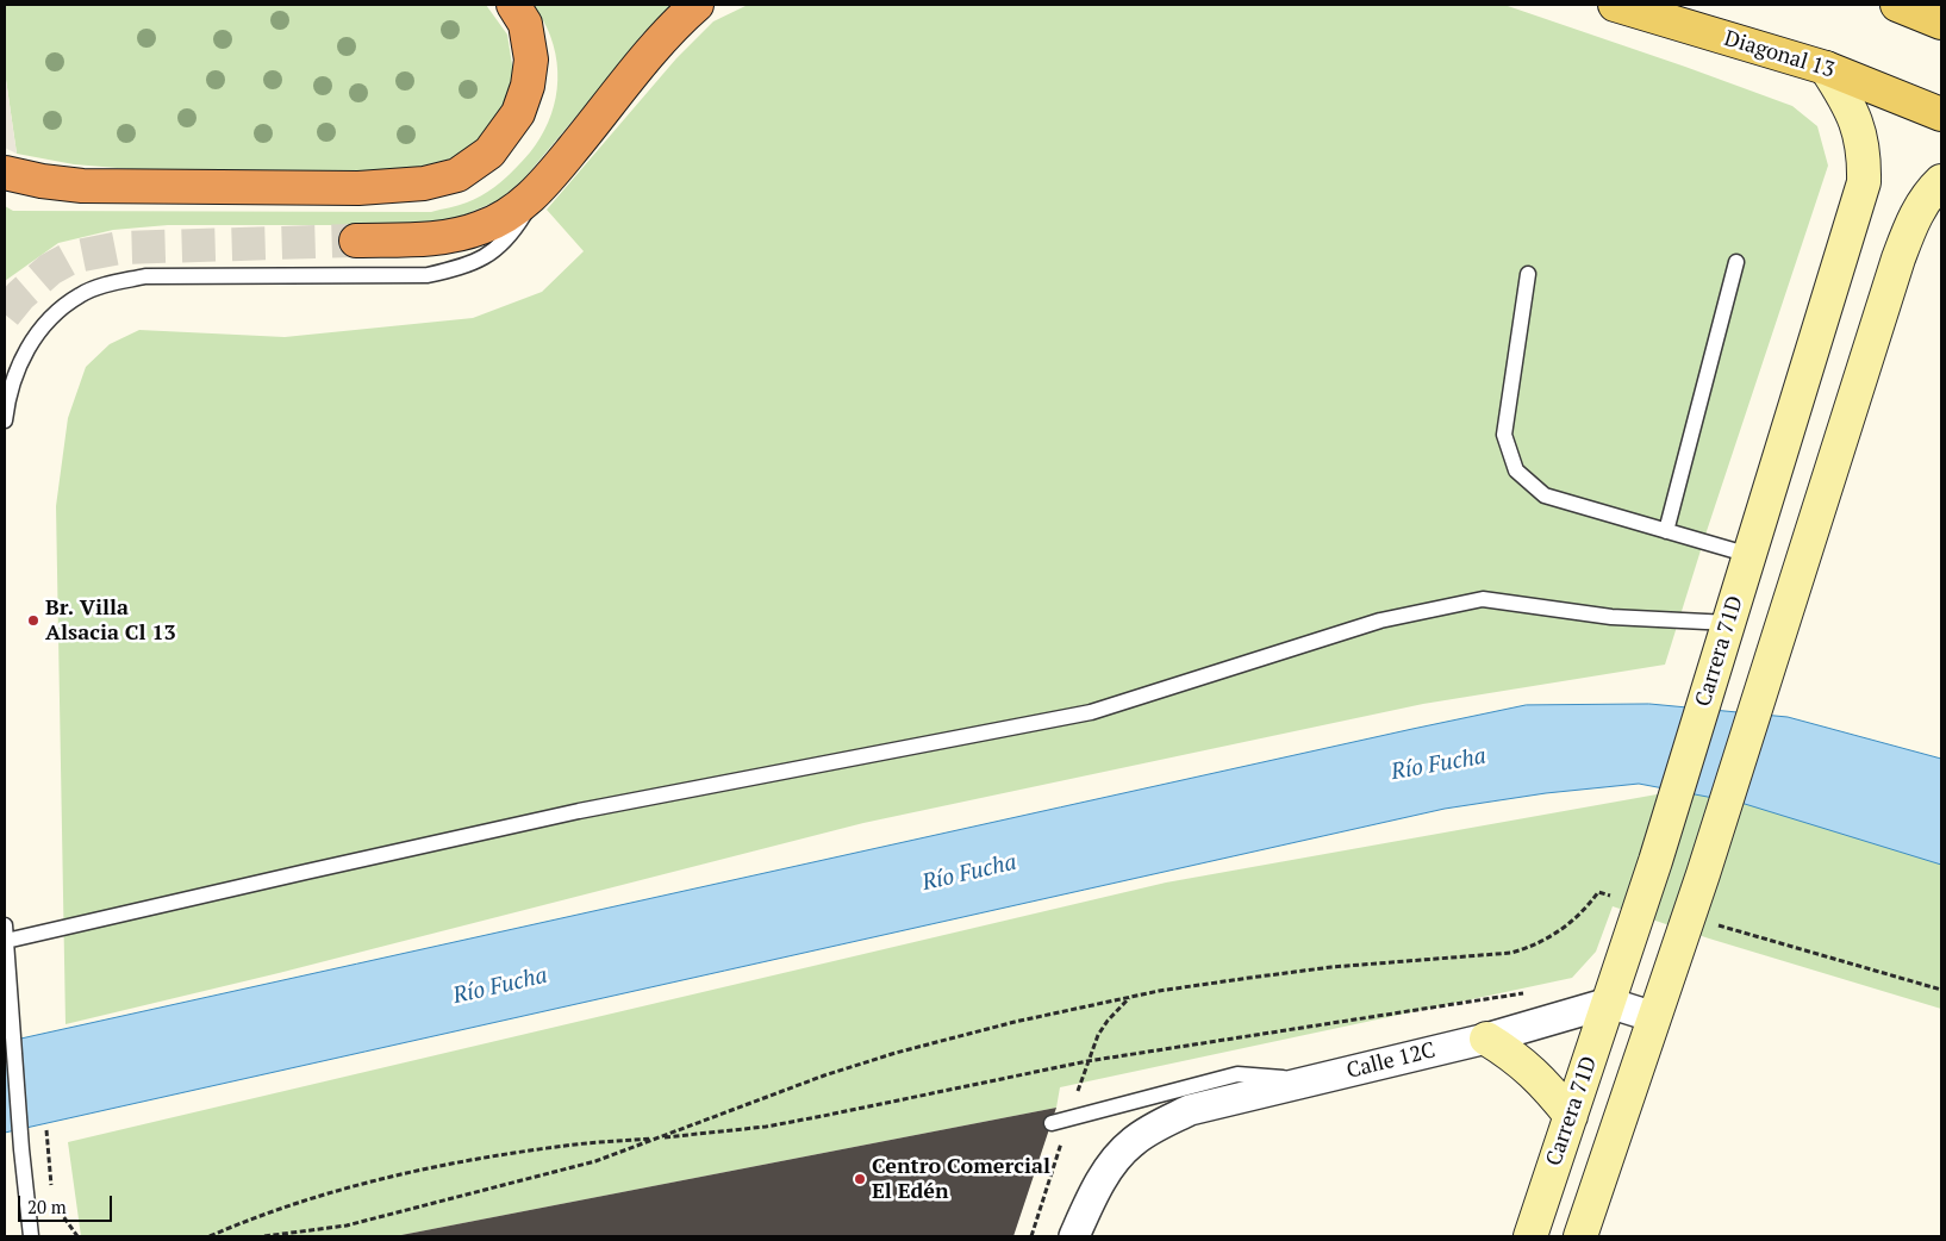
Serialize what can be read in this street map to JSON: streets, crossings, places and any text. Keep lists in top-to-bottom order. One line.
{"streets":{"main road":["Diagonal 13"],"street":["Carrera 71D","Calle 12C"]},"crossings":[["Diagonal 13","Carrera 71D"],["Carrera 71D","Calle 12C"]],"water":["Río Fucha"],"places":["Br. Villa Alsacia Cl 13","Centro Comercial El Edén"],"scale_bar":"20 m"}
